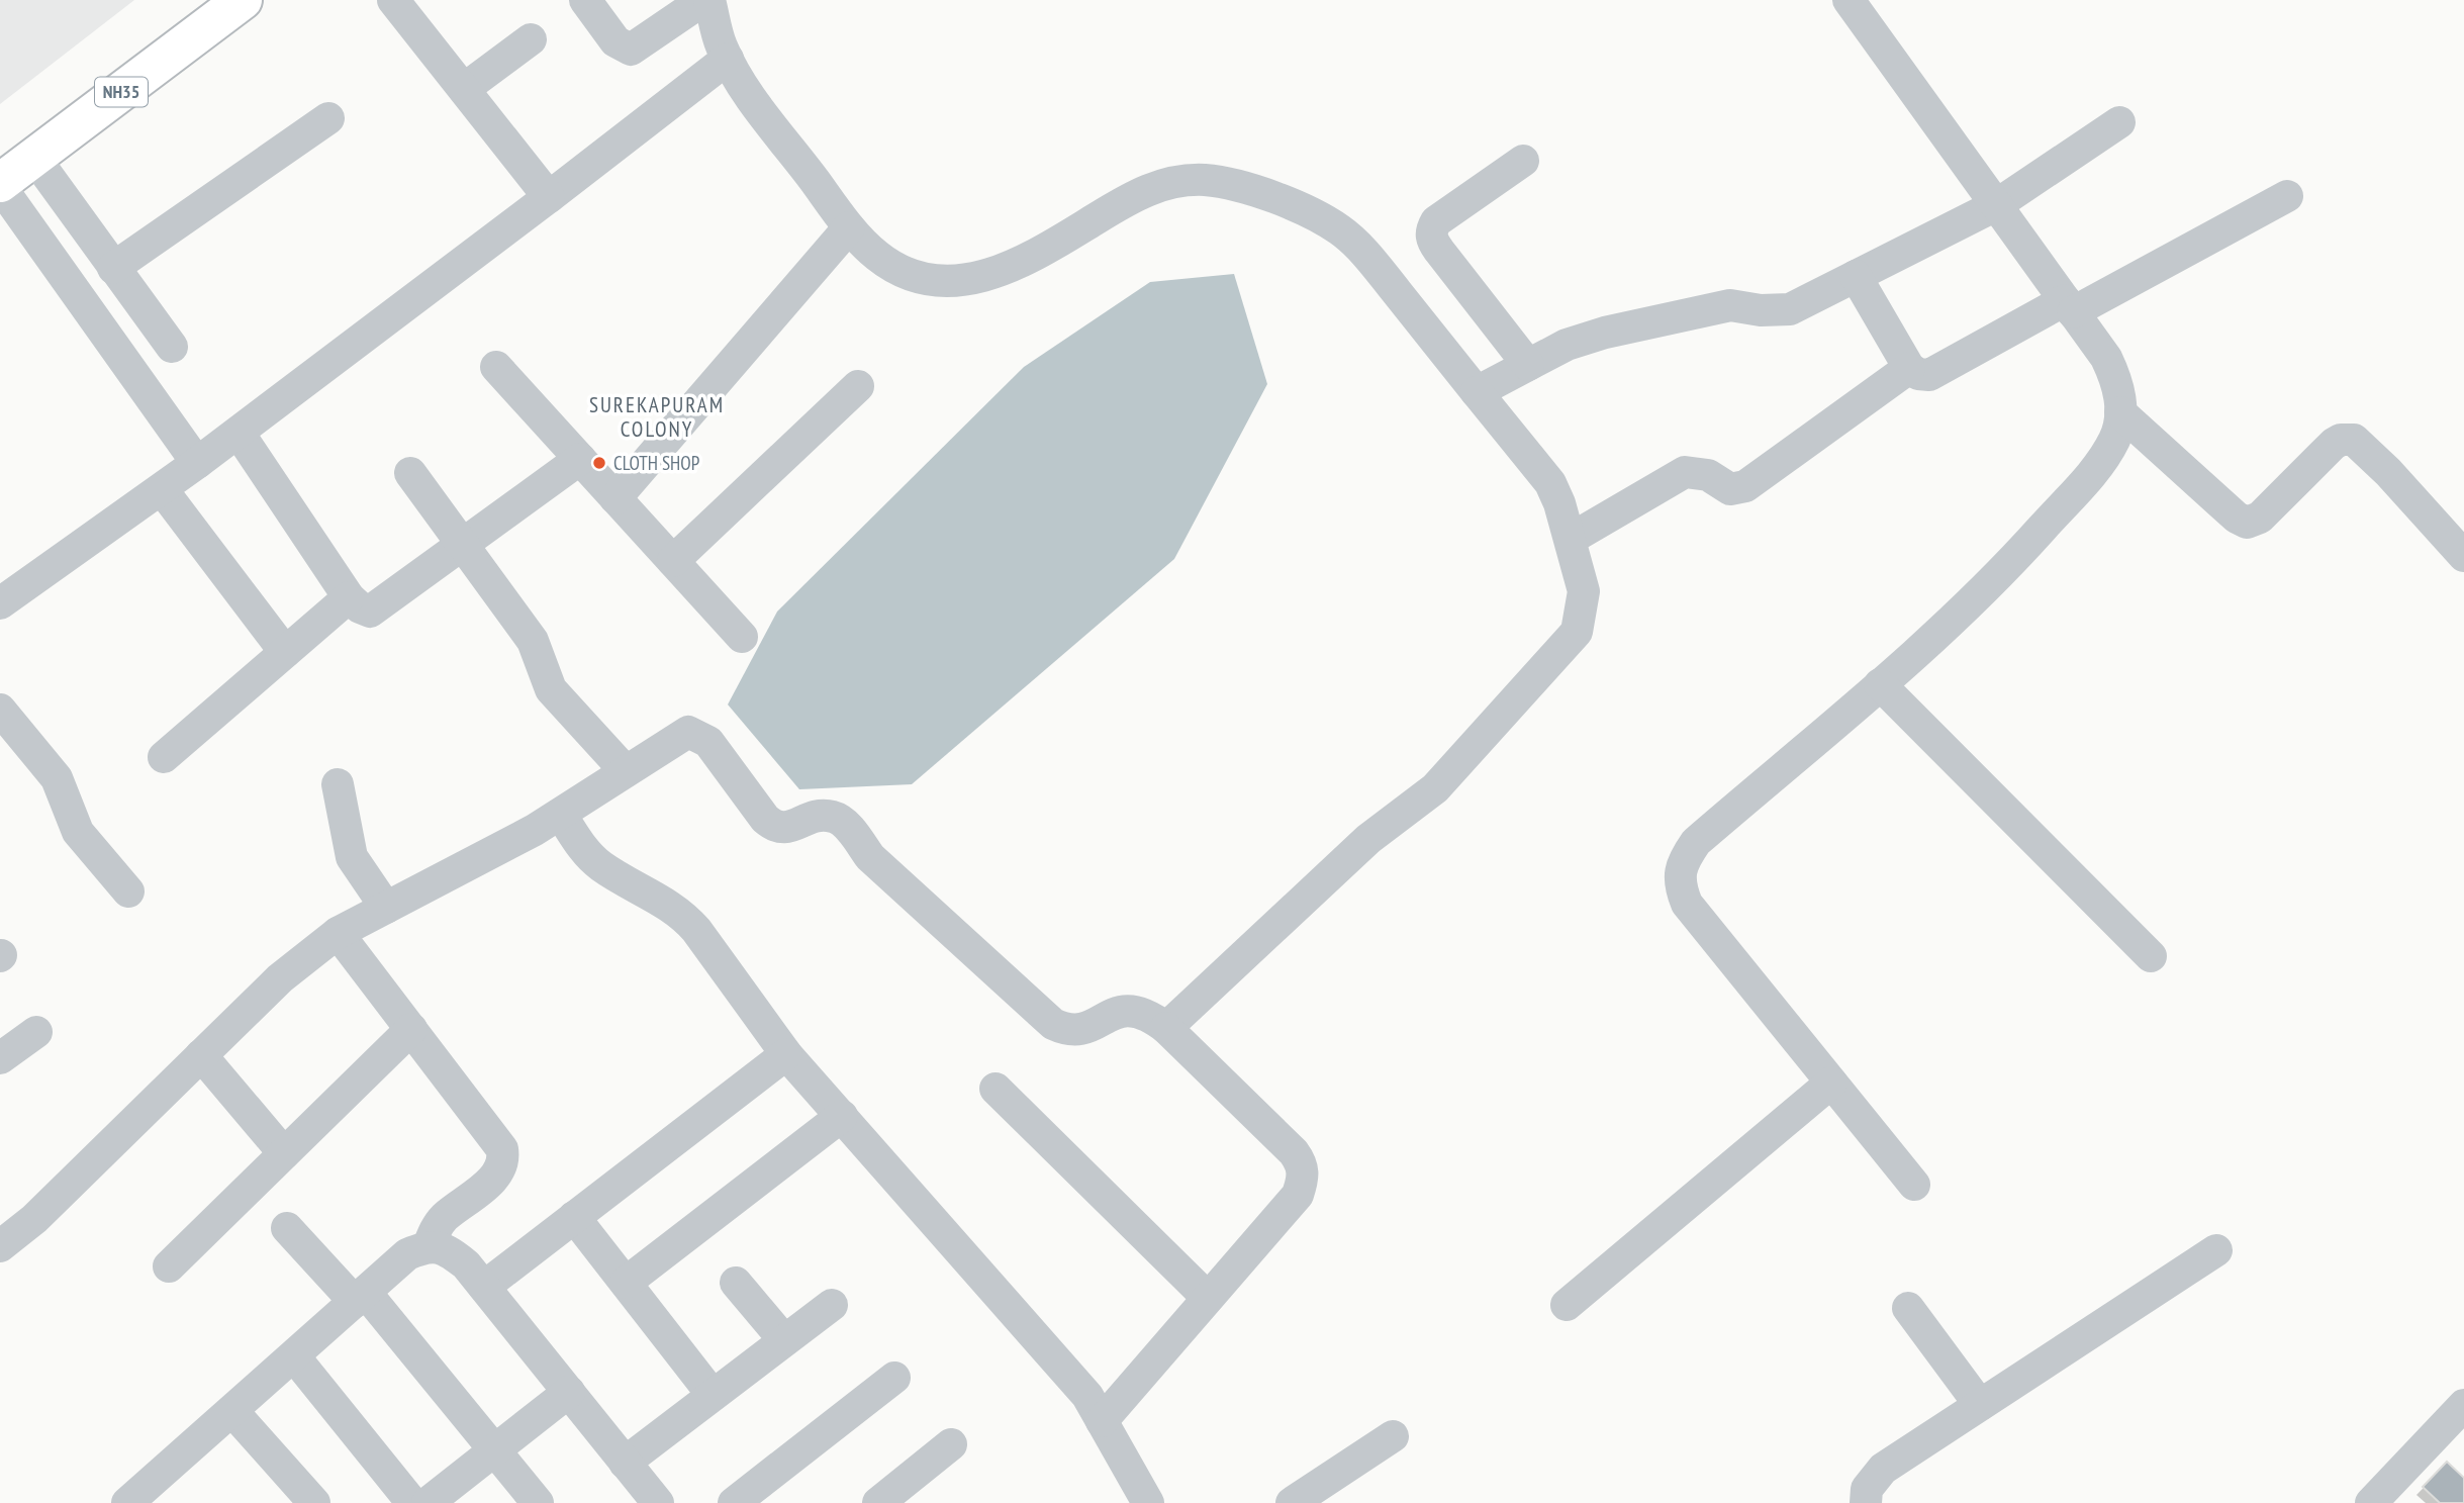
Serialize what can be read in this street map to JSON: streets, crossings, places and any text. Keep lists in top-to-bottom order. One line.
{"streets":{"highway":["NH35"]},"districts":["SUREKAPURAM COLONY"],"places":["CLOTH SHOP"]}
